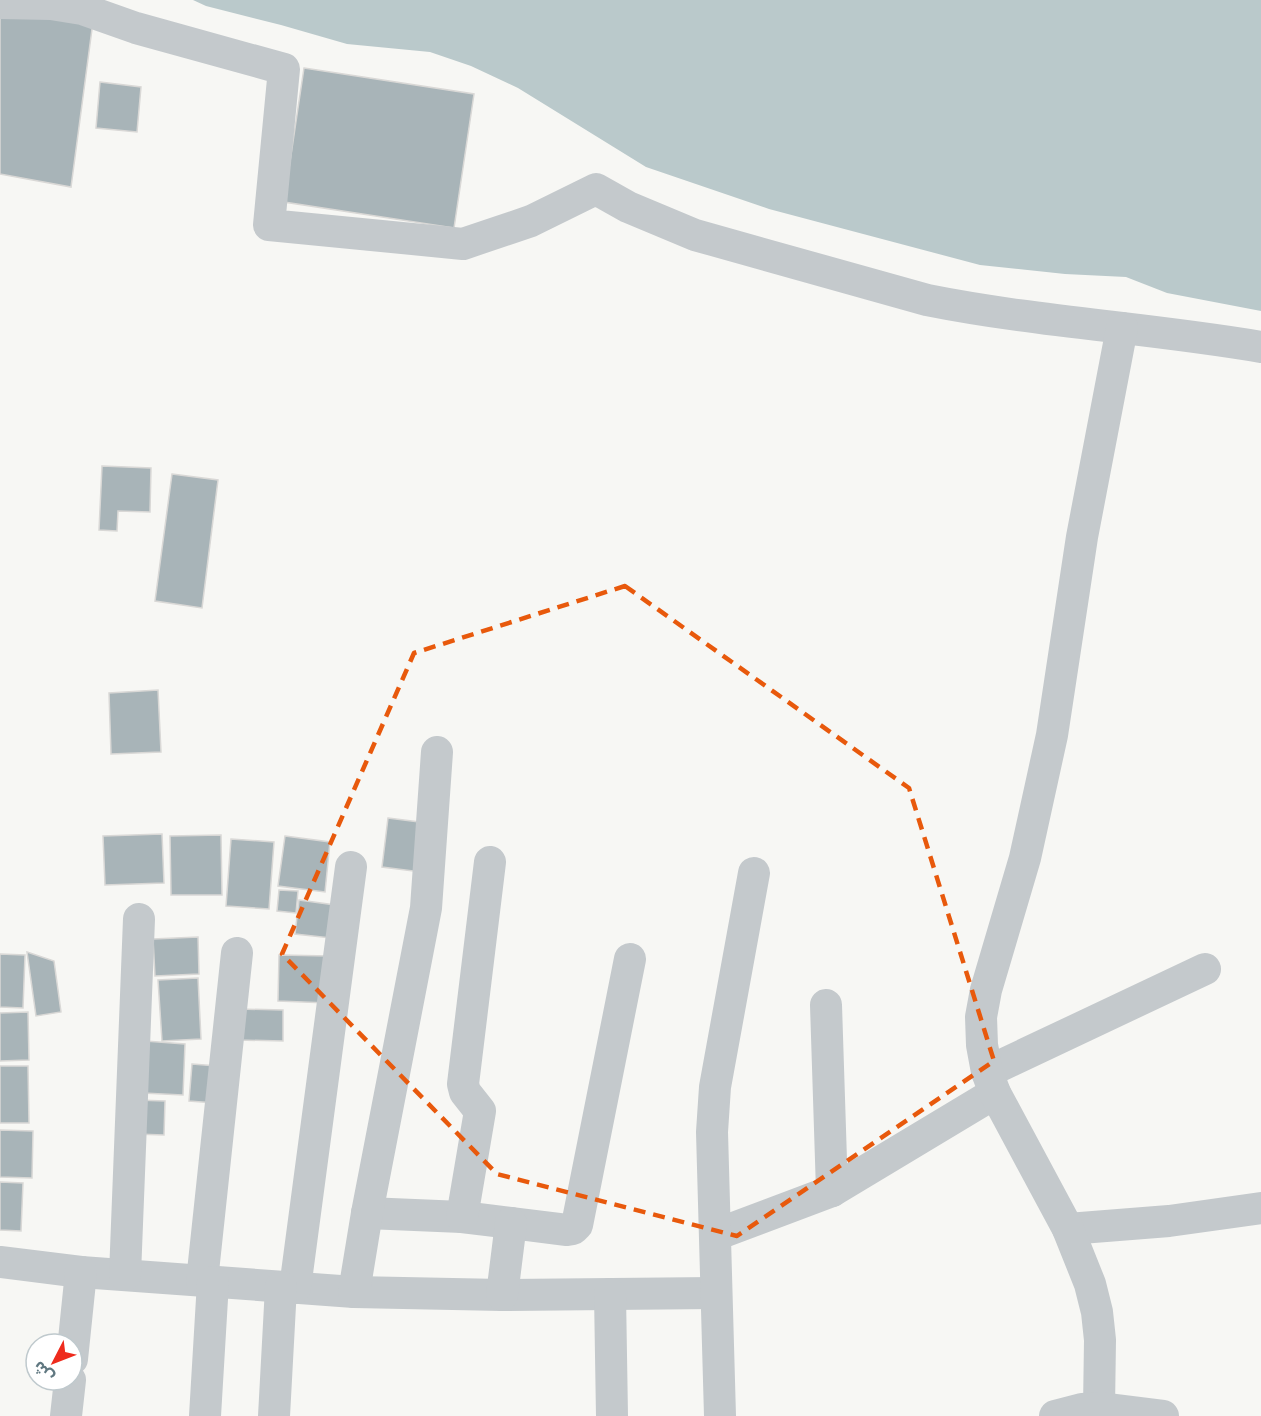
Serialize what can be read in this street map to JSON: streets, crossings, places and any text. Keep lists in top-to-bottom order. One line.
{"north":"bottom left"}
